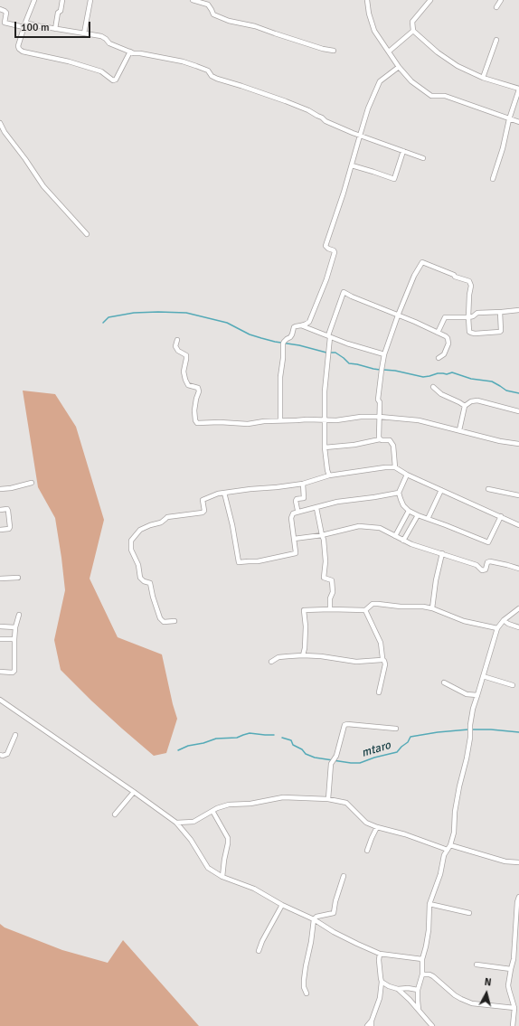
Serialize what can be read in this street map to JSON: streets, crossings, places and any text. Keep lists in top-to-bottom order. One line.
{"water":["mtaro"],"scale_bar":"100 m","north":"top"}
